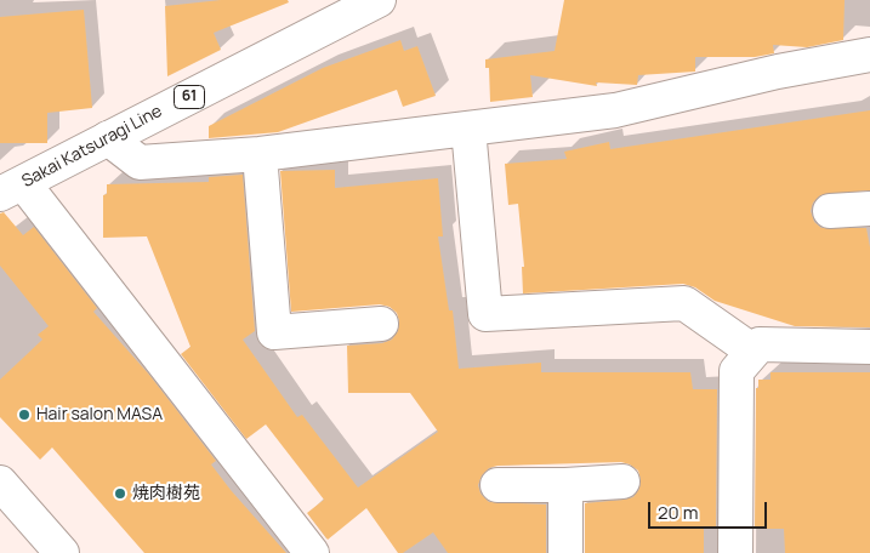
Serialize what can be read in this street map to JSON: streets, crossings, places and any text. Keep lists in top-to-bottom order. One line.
{"streets":{"street":["61","Sakai Katsuragi Line"]},"places":["Hair salon MASA","焼肉樹苑"],"scale_bar":"20 m"}
